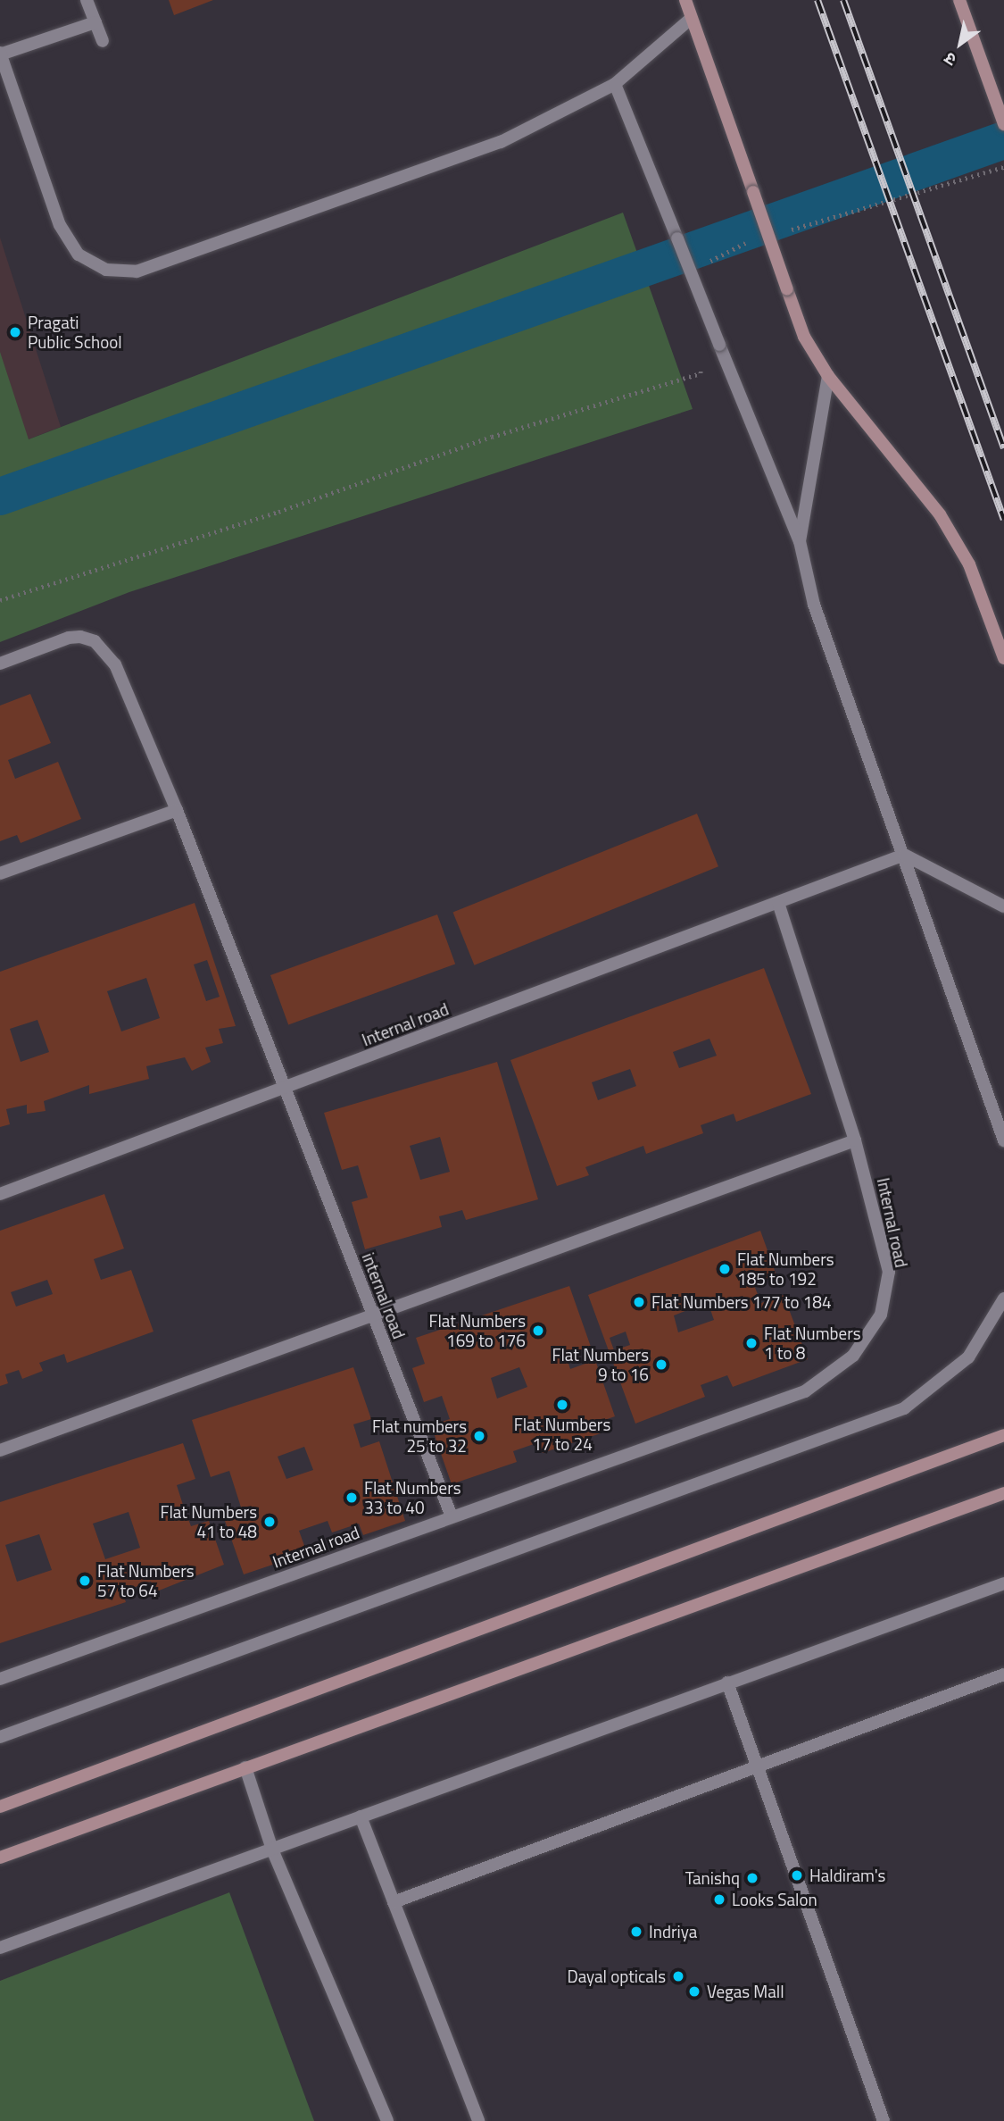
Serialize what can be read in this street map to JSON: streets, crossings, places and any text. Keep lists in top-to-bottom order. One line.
{"streets":{"street":["Internal road","internal road"]},"crossings":[["Internal road","internal road"]],"places":["Pragati Public School","Flat Numbers 185 to 192","Flat Numbers 177 to 184","Flat Numbers 169 to 176","Flat Numbers 1 to 8","Flat Numbers 9 to 16","Flat Numbers 17 to 24","Flat numbers 25 to 32","Flat Numbers 33 to 40","Flat Numbers 41 to 48","Flat Numbers 57 to 64","Haldiram's","Tanishq","Looks Salon","Indriya","Dayal opticals","Vegas Mall"],"north":"bottom left"}
